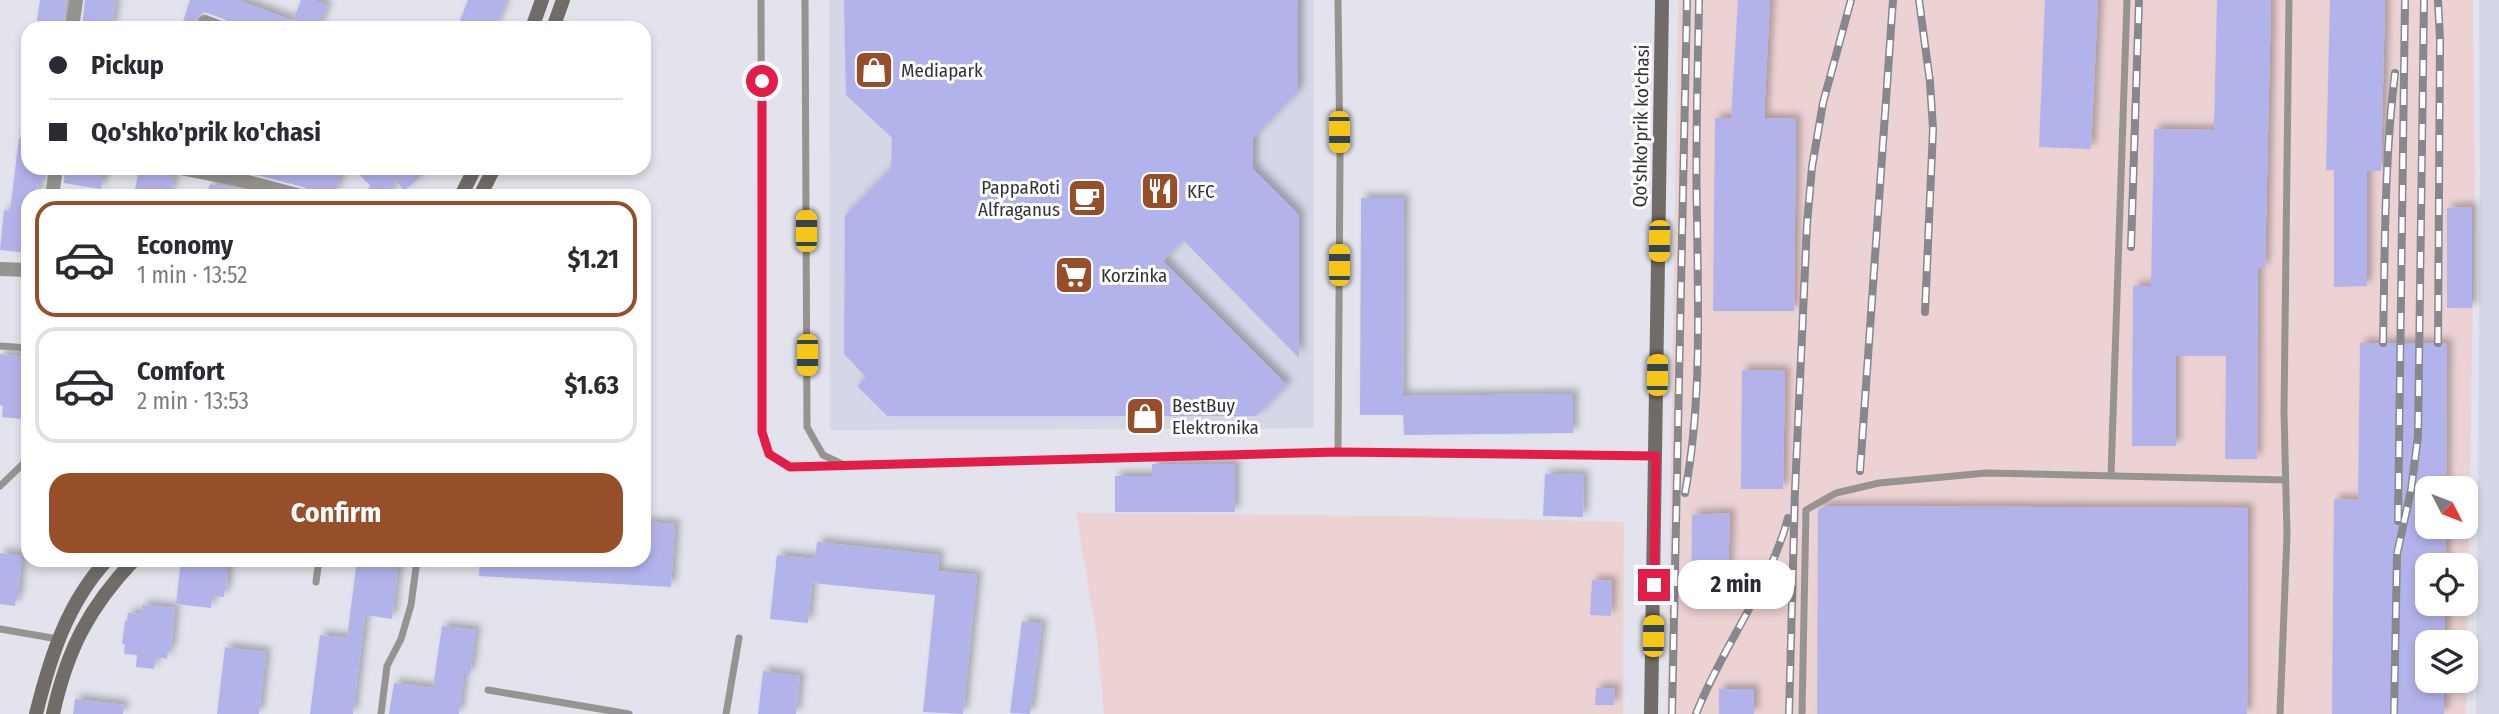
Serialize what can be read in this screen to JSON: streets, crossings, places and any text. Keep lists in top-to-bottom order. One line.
{"streets":{"street":["Qo'shko'prik ko'chasi"]},"places":{"shop":["Mediapark","BestBuy Elektronika"],"restaurant":["KFC"],"cafe":["PappaRoti Alfraganus"],"supermarket":["Korzinka"]},"north":"bottom right","page":{"banner":["Pickup","Qo'shko'prik ko'chasi"],"list":[{"name":"Economy","note":"1 min · 13:52","value":"$1.21"},{"name":"Comfort","note":"2 min · 13:53","value":"$1.63"}],"buttons":"Confirm","bubble":"2 min"}}
